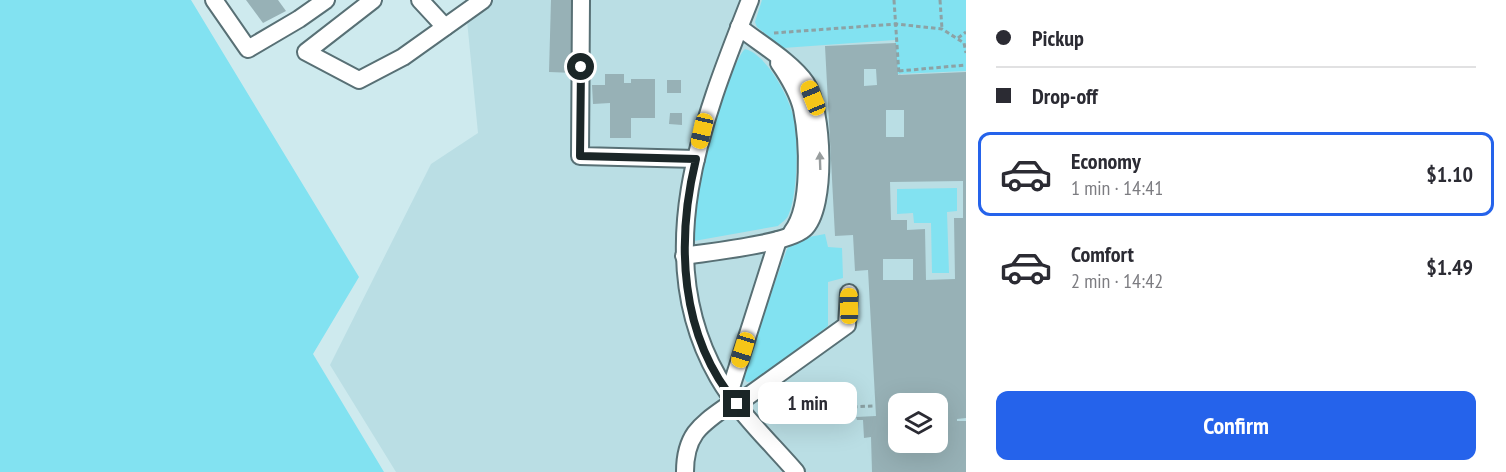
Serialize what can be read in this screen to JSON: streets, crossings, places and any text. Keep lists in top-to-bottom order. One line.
{"page":{"banner":["Pickup","Drop-off"],"list":[{"name":"Economy","note":"1 min · 14:41","value":"$1.10"},{"name":"Comfort","note":"2 min · 14:42","value":"$1.49"}],"buttons":"Confirm","bubble":"1 min"}}
